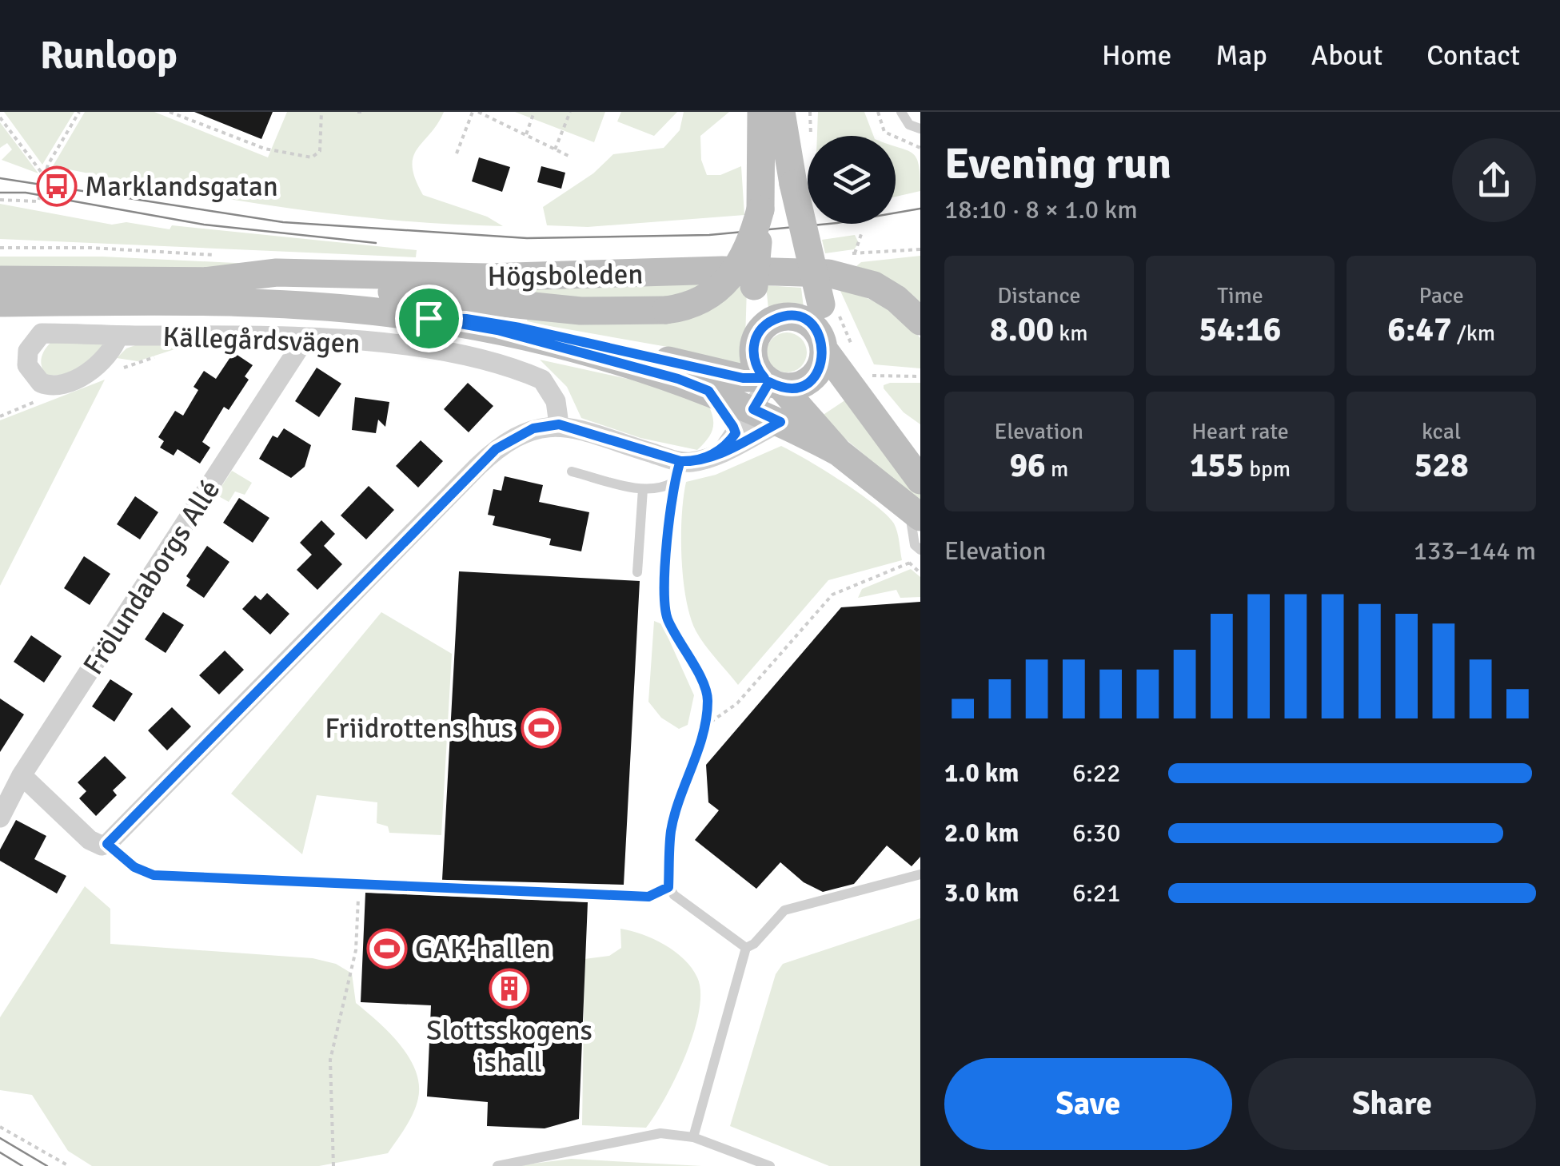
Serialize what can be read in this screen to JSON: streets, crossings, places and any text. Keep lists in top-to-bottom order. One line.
{"streets":{"main road":["Högsboleden"],"street":["Källegårdsvägen","Frölundaborgs Allé"]},"crossings":[["Källegårdsvägen","Frölundaborgs Allé"]],"places":{"bus stop":["Marklandsgatan"],"sports":["Friidrottens hus","GAK-hallen"],"building":["Slottsskogens ishall"]},"page":{"header":"Runloop","nav":["Home","Map","About","Contact"],"heading":["Evening run","18:10 · 8 × 1.0 km"],"stats":[["Distance","8.00 km"],["Time","54:16"],["Pace","6:47 /km"],["Elevation","96 m"],["Heart rate","155 bpm"],["kcal","528"]],"chart":["Elevation","133–144 m"],"list":[{"name":"1.0 km","note":"6:22"},{"name":"2.0 km","note":"6:30"},{"name":"3.0 km","note":"6:21"}],"buttons":["Save","Share"]}}
